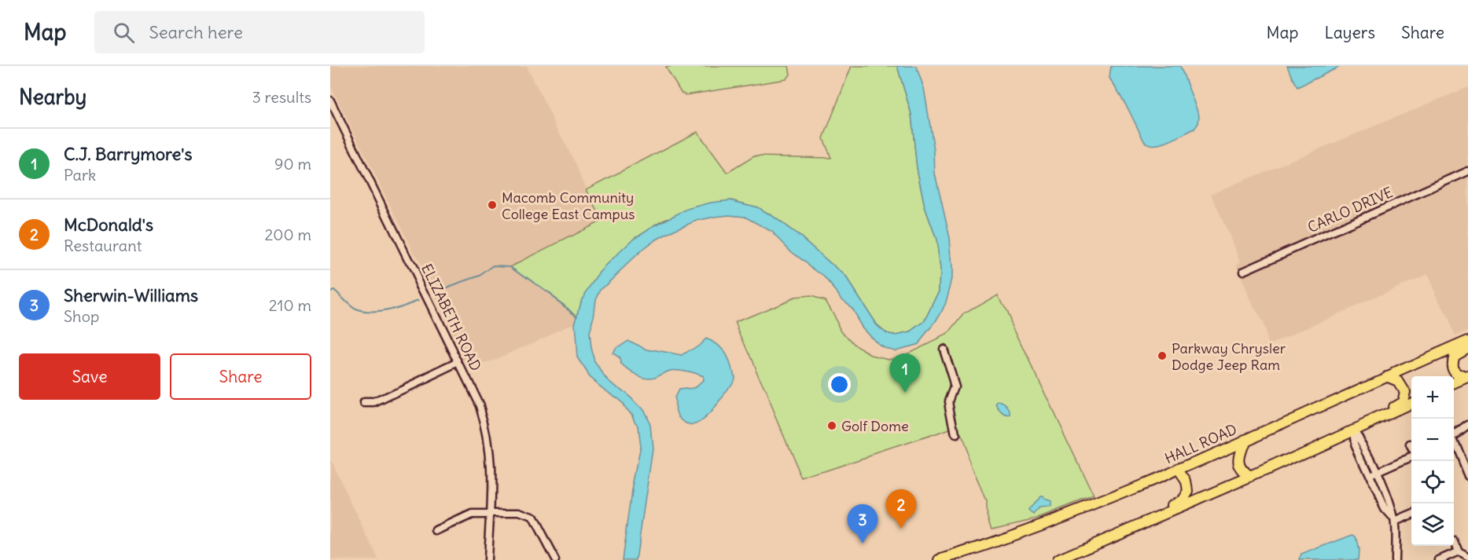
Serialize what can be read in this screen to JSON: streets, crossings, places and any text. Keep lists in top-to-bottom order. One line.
{"streets":{"highway":["HALL ROAD"],"street":["CARLO DRIVE","ELIZABETH ROAD"]},"places":["Macomb Community College East Campus","Parkway Chrysler Dodge Jeep Ram","Golf Dome"],"page":{"header":"Map","search":"Search here","nav":["Map","Layers","Share"],"heading":["Nearby","3 results"],"list":[{"mark":"1","name":"C.J. Barrymore's","note":"Park","value":"90 m"},{"mark":"2","name":"McDonald's","note":"Restaurant","value":"200 m"},{"mark":"3","name":"Sherwin-Williams","note":"Shop","value":"210 m"}],"buttons":["Save","Share"],"pins":["1","2","3"],"map_buttons":["+","−"]}}
